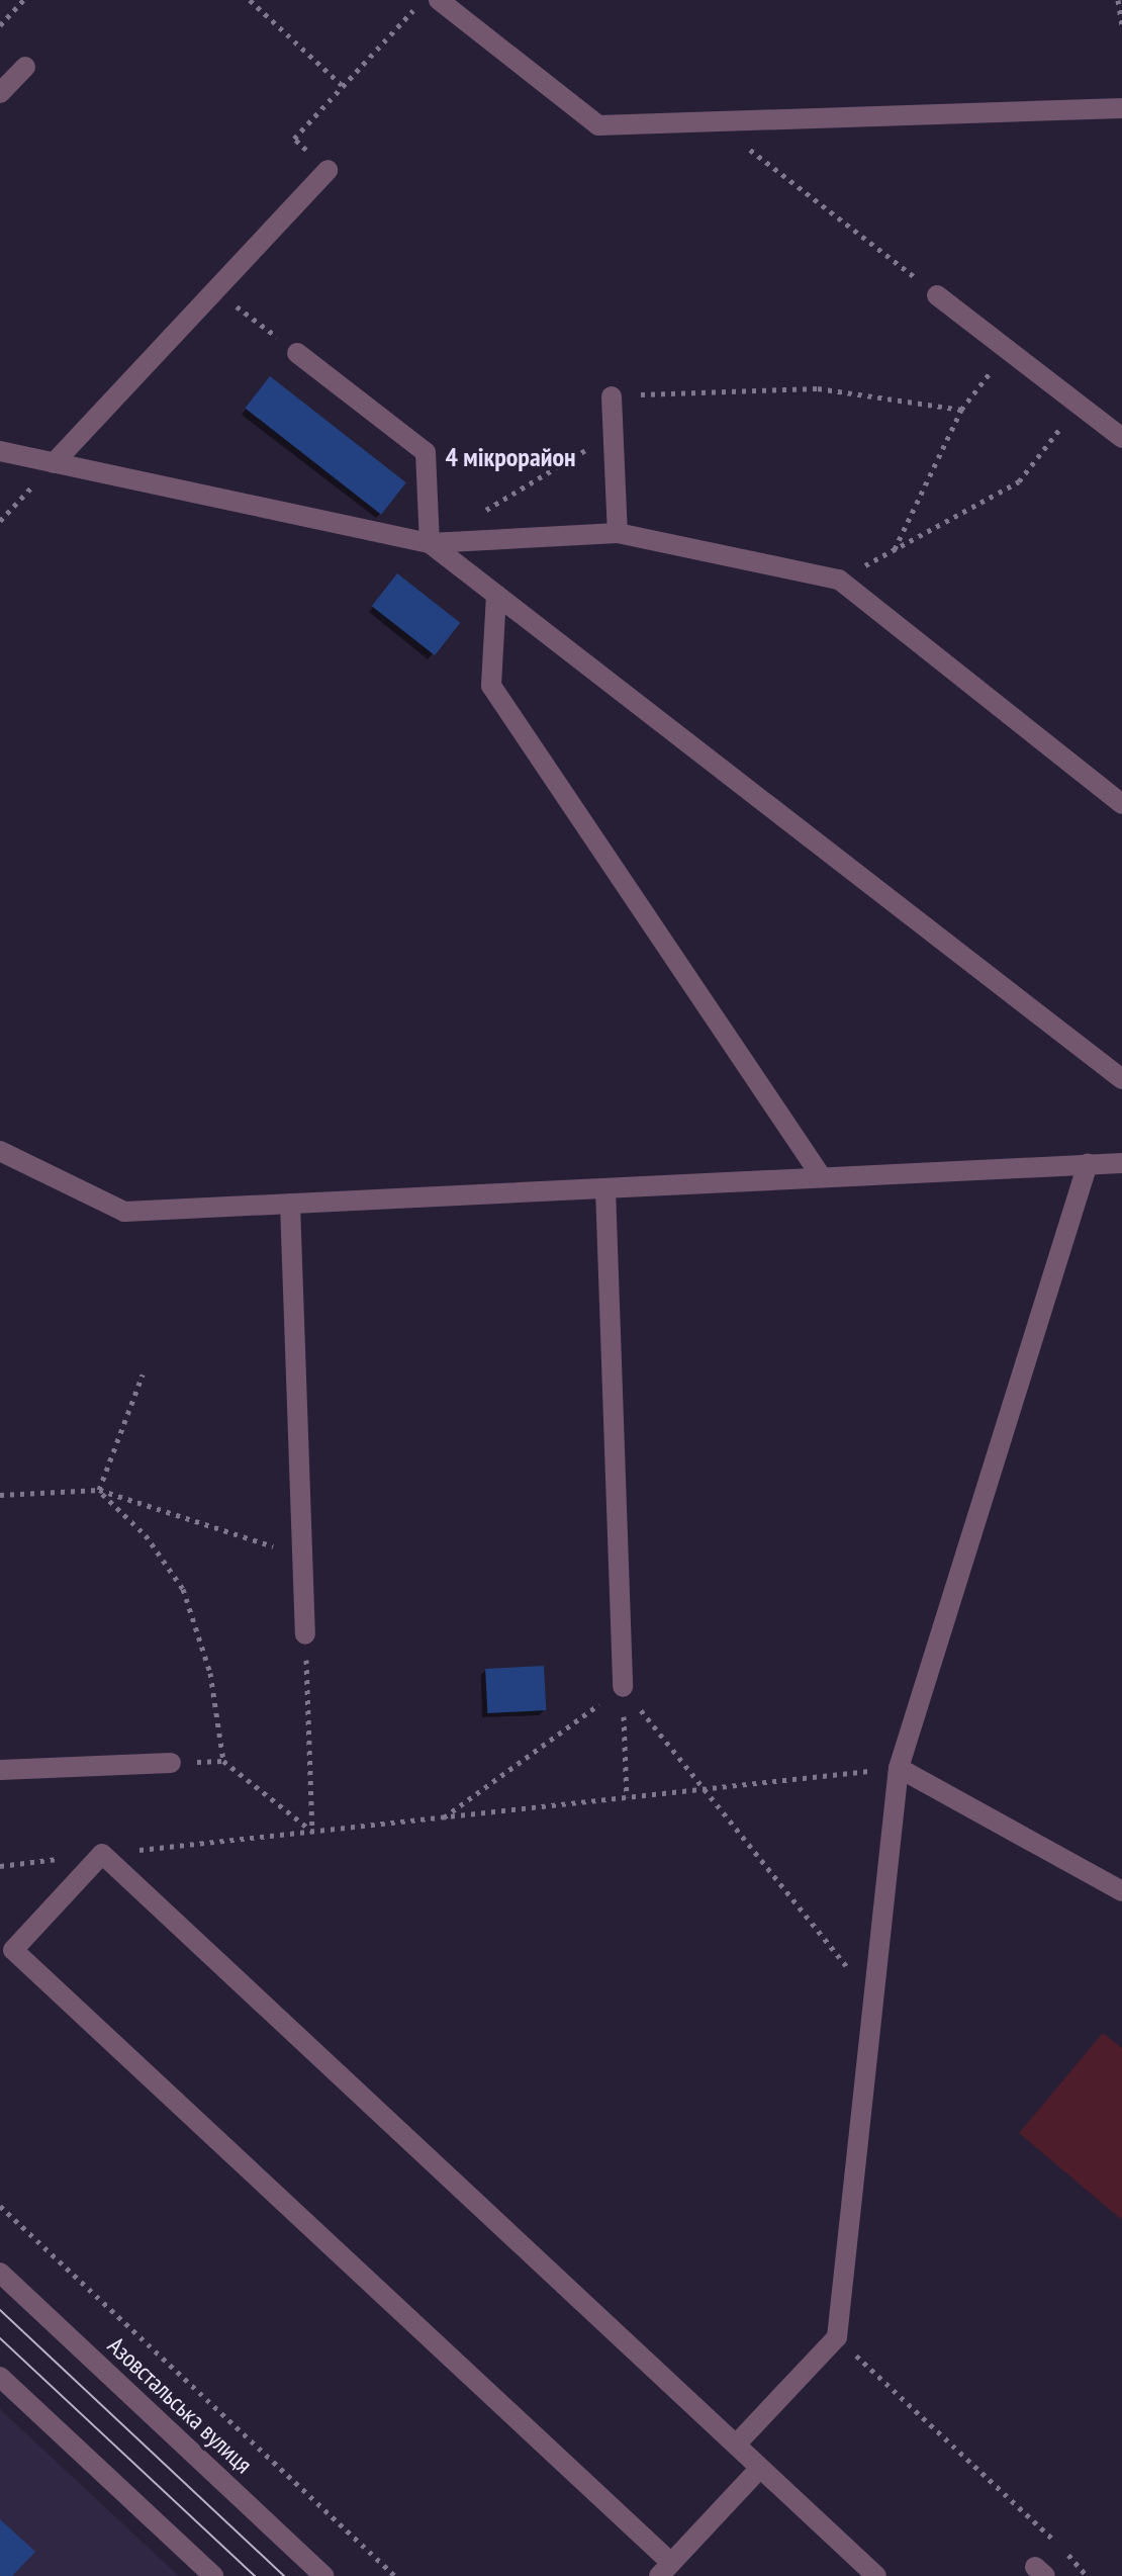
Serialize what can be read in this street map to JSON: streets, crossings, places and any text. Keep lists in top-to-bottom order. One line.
{"streets":{"street":["Азовстальська вулиця"]},"districts":["4 мікрорайон"]}
